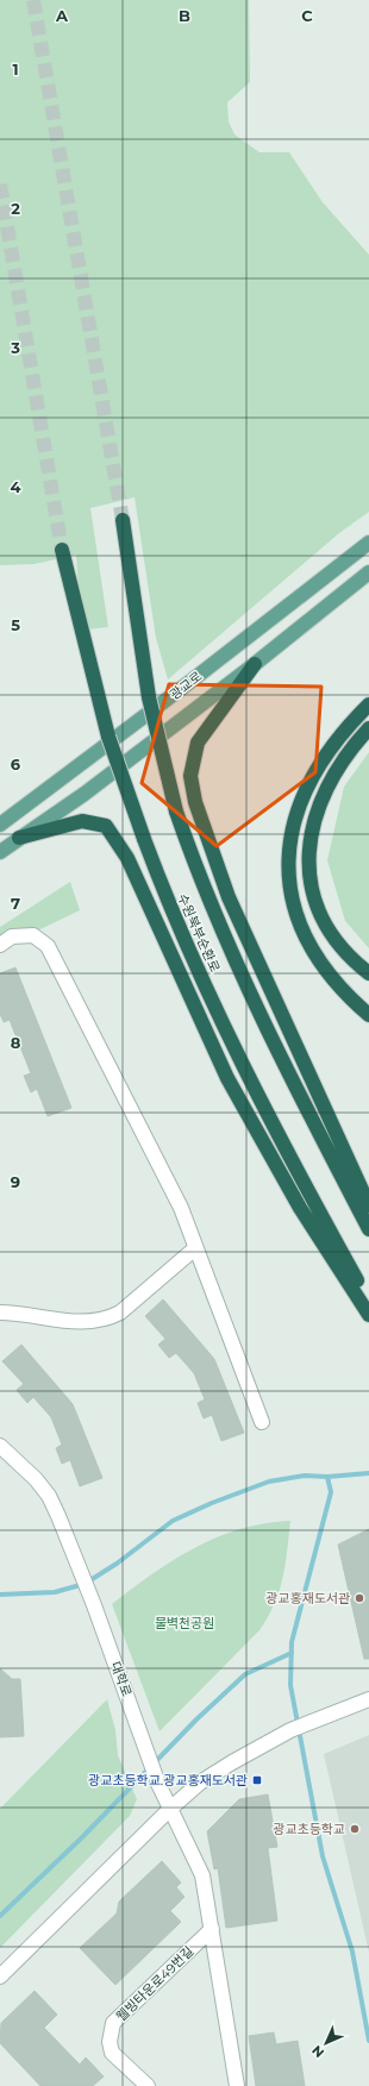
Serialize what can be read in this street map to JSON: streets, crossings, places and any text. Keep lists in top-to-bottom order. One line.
{"streets":{"highway":["수원북부순환로"],"main road":["광교로"],"street":["대학로","웰빙타운로49번길"]},"crossings":[["대학로","웰빙타운로49번길"]],"parks":["물벽천공원"],"places":{"other":["광교홍재도서관","광교초등학교"],"transit":["광교초등학교.광교홍재도서관"]},"north":"bottom left","grid":{"columns":["A","B","C"],"rows":["1","2","3","4","5","6","7","8","9"]}}
